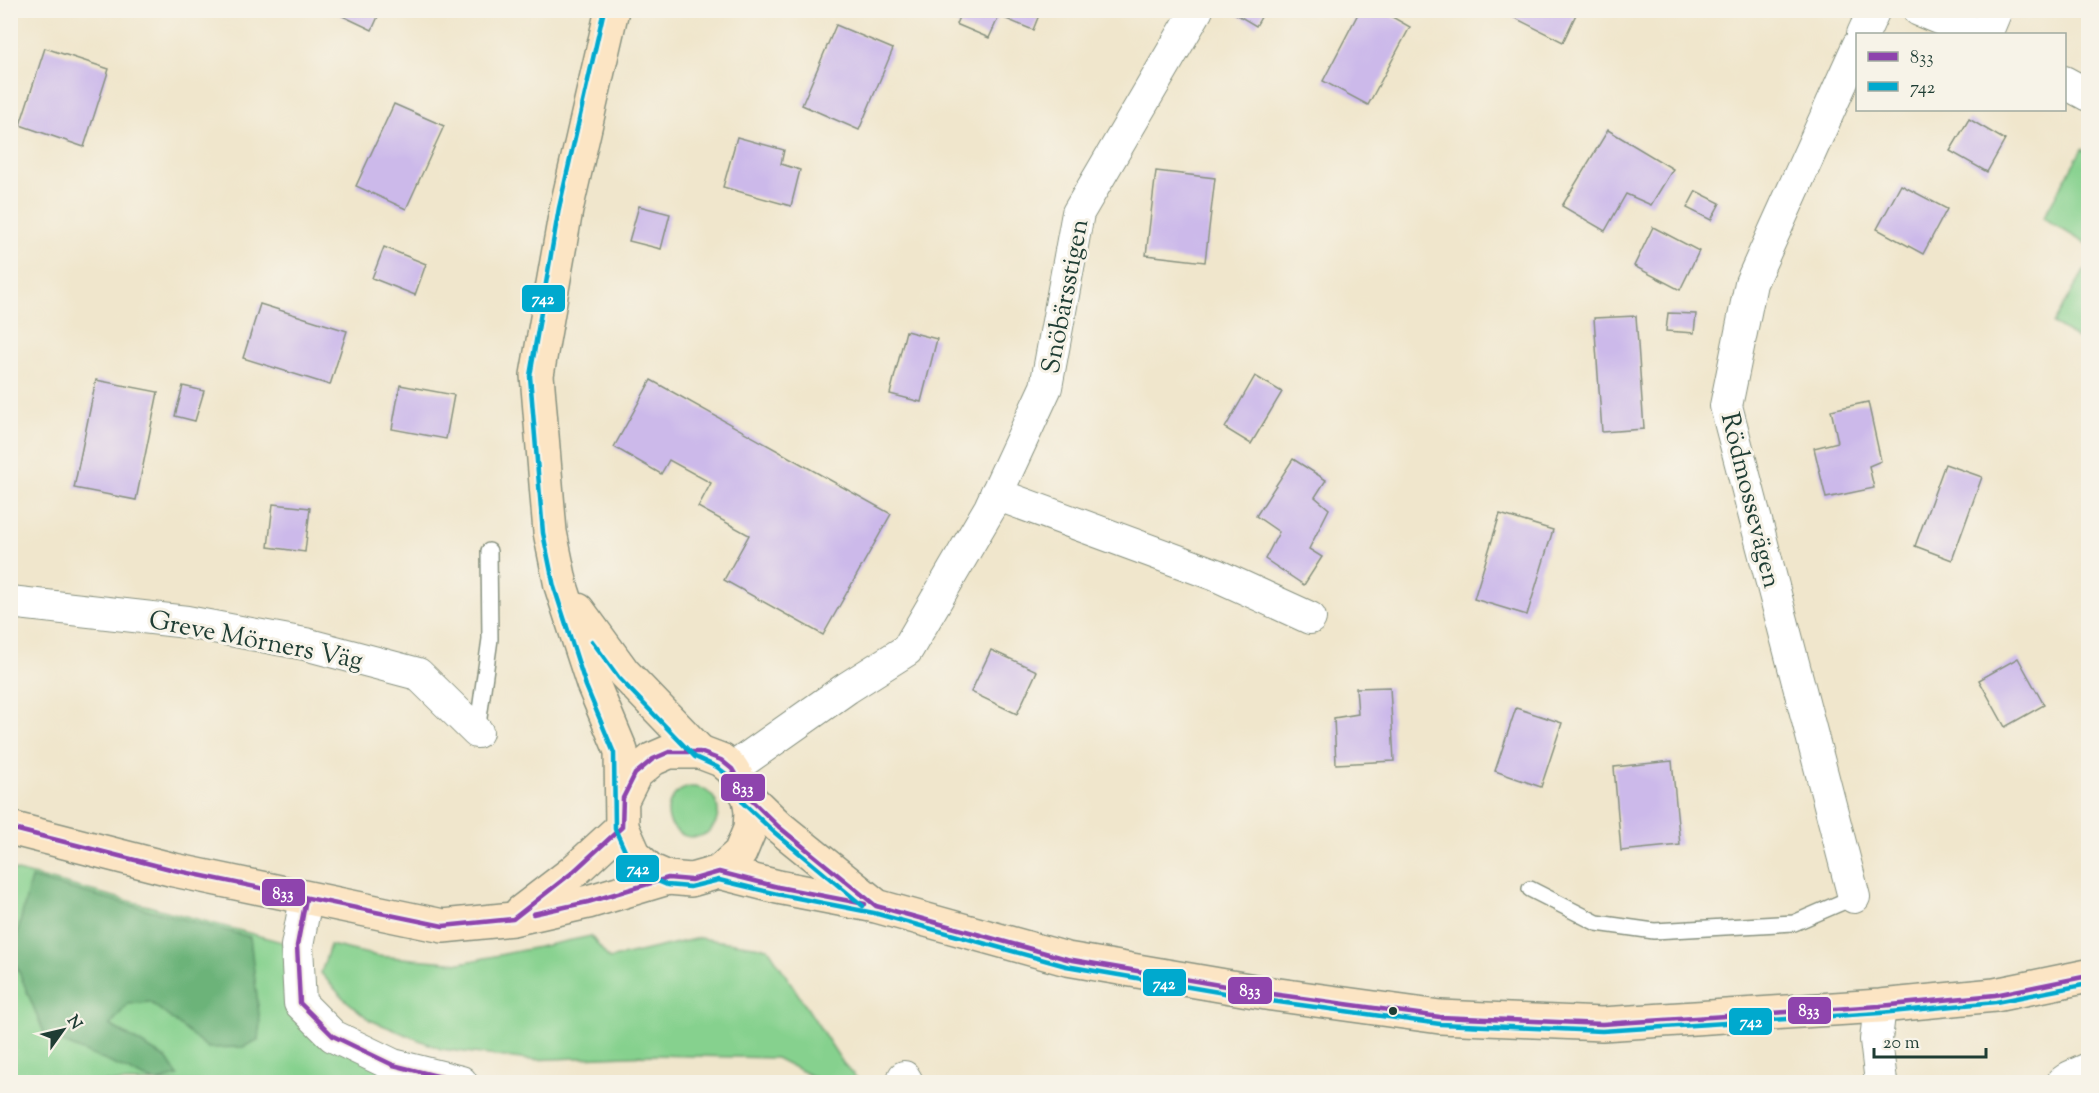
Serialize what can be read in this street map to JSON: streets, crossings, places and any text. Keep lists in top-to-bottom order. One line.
{"streets":{"street":["Snöbärsstigen","Rödmossevägen","Greve Mörners Väg"]},"lines":["transit line 742","transit line 833"],"legend":["833","742"],"scale_bar":"20 m","north":"top right"}
